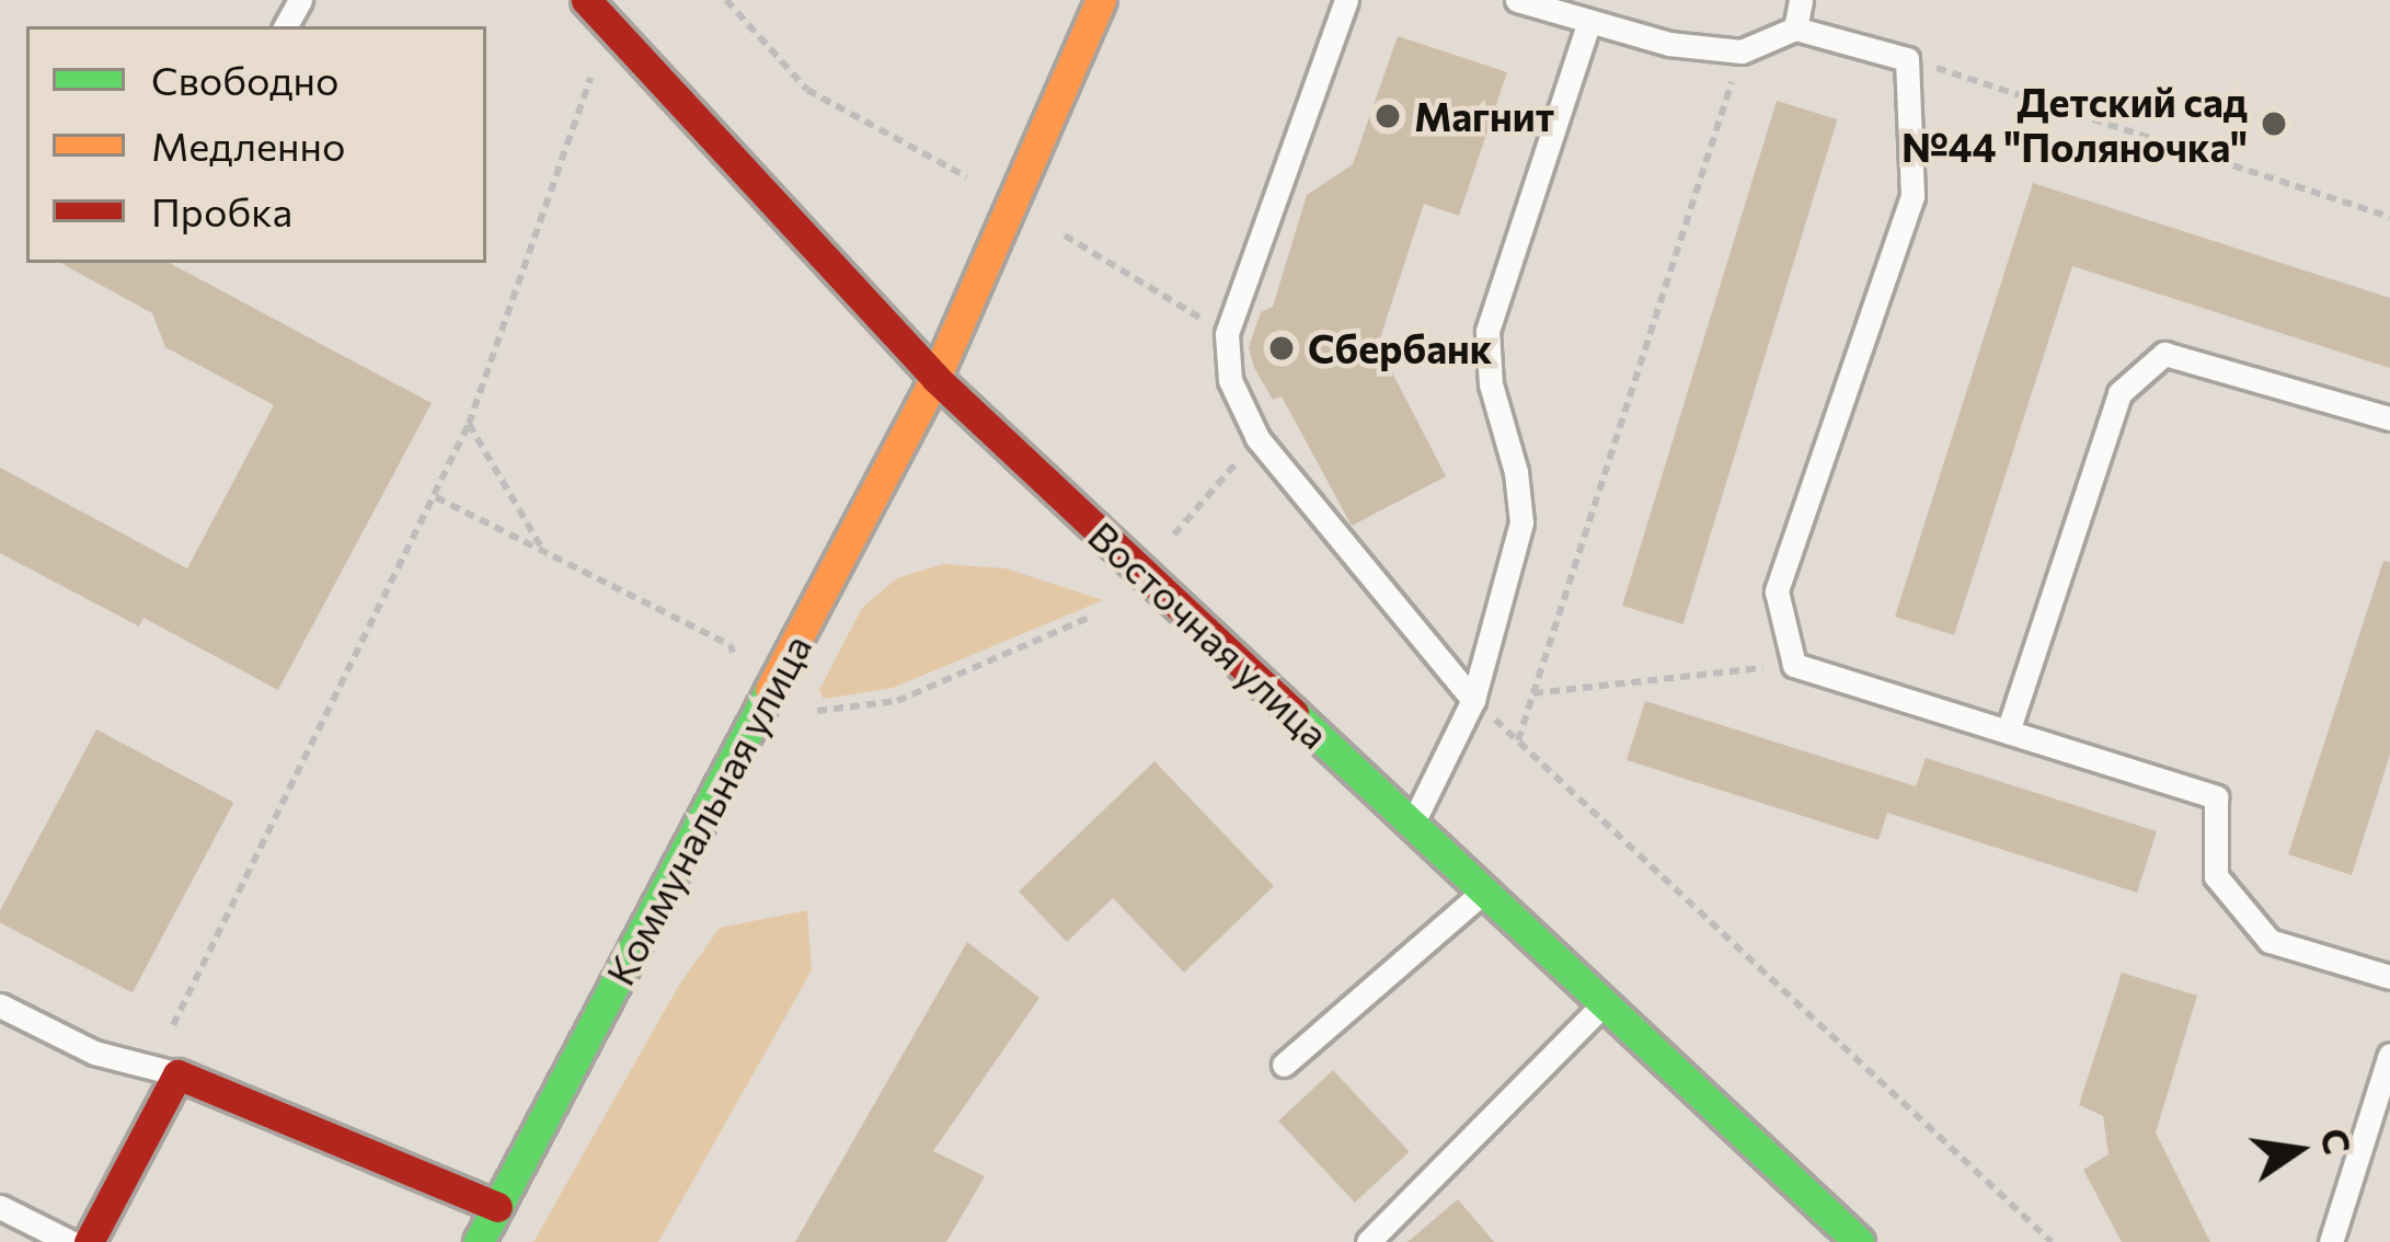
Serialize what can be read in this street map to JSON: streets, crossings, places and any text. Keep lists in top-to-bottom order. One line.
{"streets":{"main road":["Восточная улица","Коммунальная улица"]},"crossings":[["Восточная улица","Коммунальная улица"]],"places":["Магнит","Детский сад №44 \"Поляночка\"","Сбербанк"],"legend":["Свободно","Медленно","Пробка"],"north":"right"}
